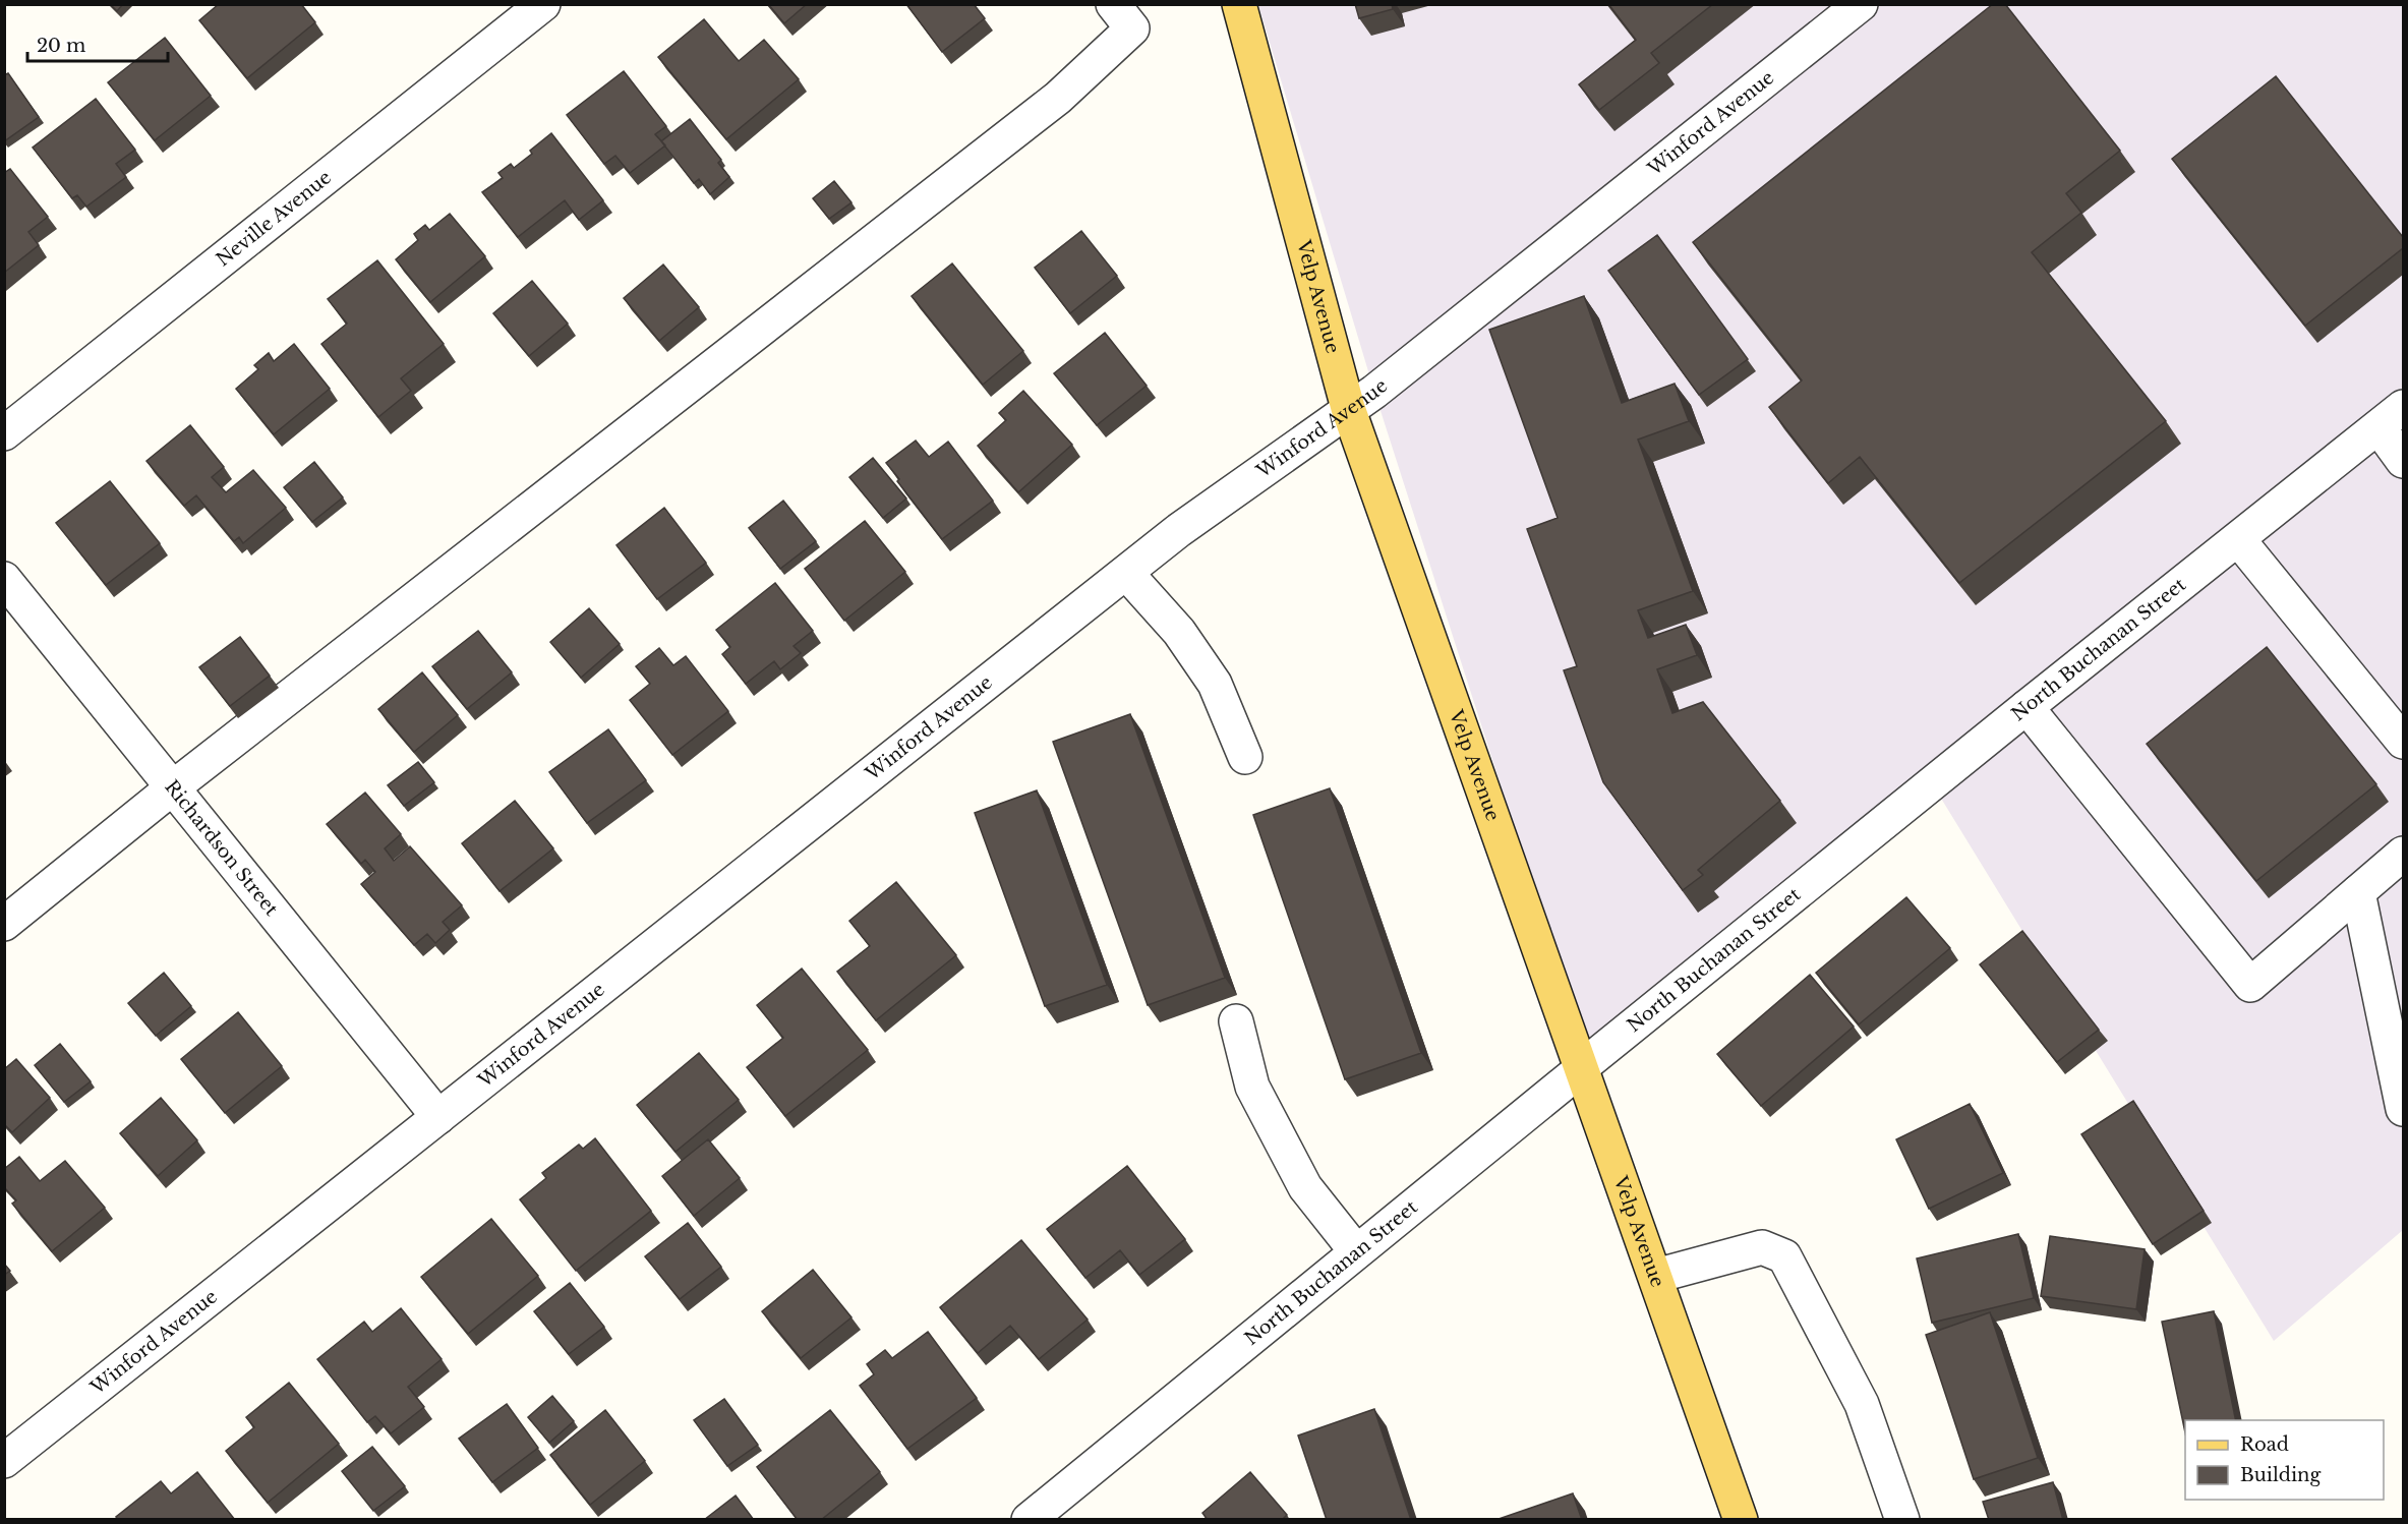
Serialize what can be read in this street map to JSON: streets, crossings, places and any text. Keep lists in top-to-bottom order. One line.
{"streets":{"main road":["Velp Avenue"],"street":["Winford Avenue","Neville Avenue","North Buchanan Street","Richardson Street"]},"crossings":[["Winford Avenue","Velp Avenue"],["Winford Avenue","Richardson Street"],["Velp Avenue","North Buchanan Street"]],"legend":["Road","Building"],"scale_bar":"20 m"}
